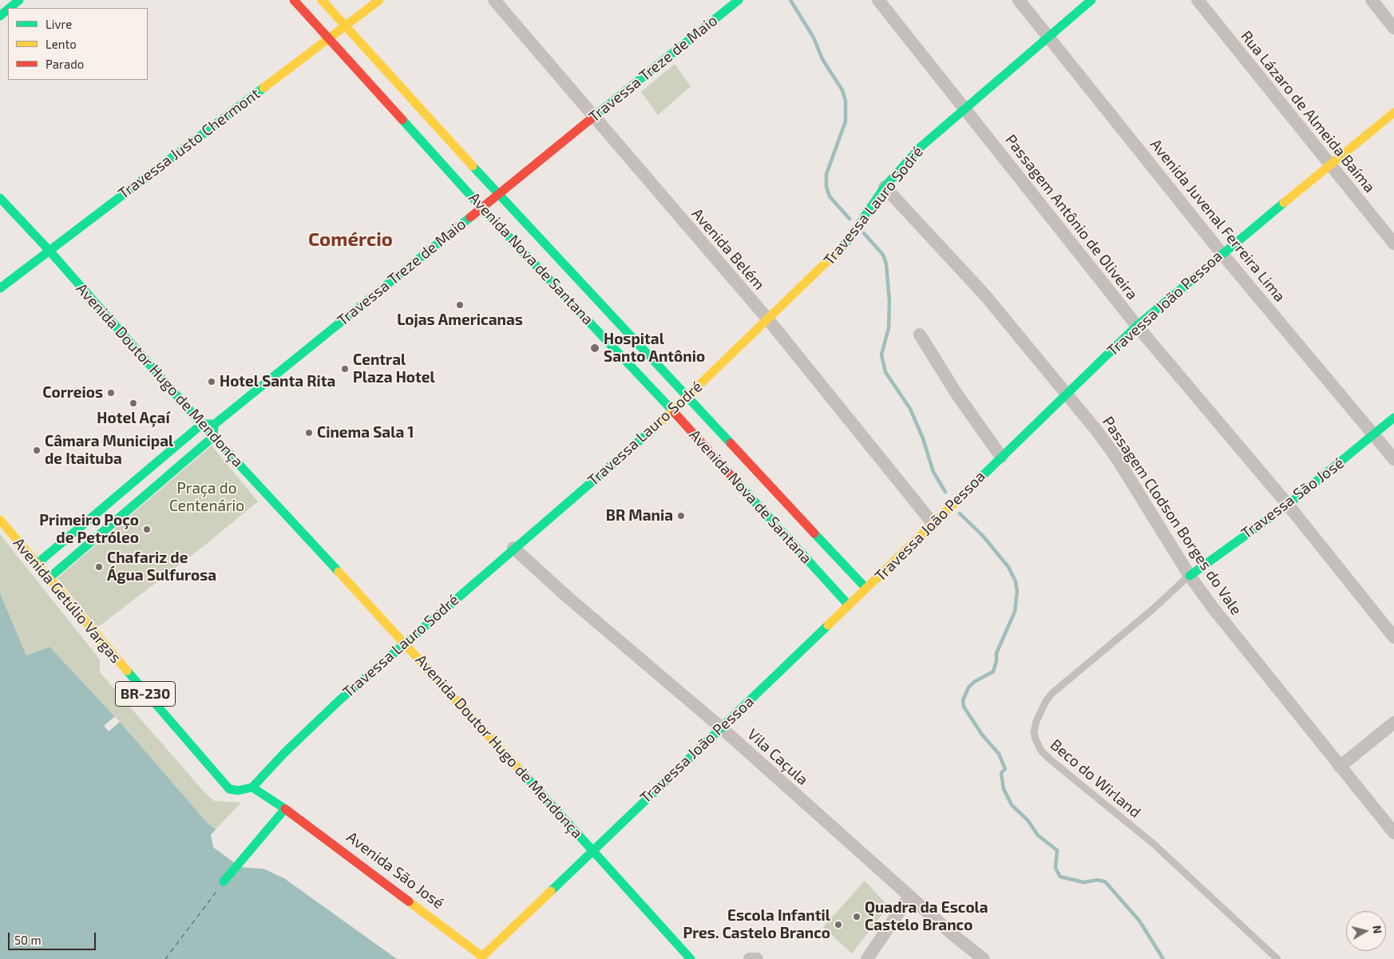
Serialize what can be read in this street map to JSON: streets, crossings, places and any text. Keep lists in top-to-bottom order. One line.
{"streets":{"street":["Travessa Treze de Maio","Rua Lázaro de Almeida Baíma","Travessa Justo Chermont","Travessa Lauro Sodré","Passagem Antônio de Oliveira","Avenida Juvenal Ferreira Lima","Avenida Belém","Avenida Nova de Santana","Travessa João Pessoa","Avenida Doutor Hugo de Mendonça","Travessa São José","Passagem Clodson Borges do Vale","Avenida Getúlio Vargas","BR-230","Vila Caçula","Avenida São José"],"lane":["Beco do Wirland"]},"crossings":[["Travessa Treze de Maio","Avenida Belém"],["Travessa Treze de Maio","Avenida Nova de Santana"],["Rua Lázaro de Almeida Baíma","Travessa João Pessoa"],["Travessa Justo Chermont","Avenida Nova de Santana"],["Travessa Justo Chermont","Avenida Doutor Hugo de Mendonça"],["Travessa Lauro Sodré","Passagem Antônio de Oliveira"],["Travessa Lauro Sodré","Avenida Juvenal Ferreira Lima"],["Travessa Lauro Sodré","Avenida Belém"],["Travessa Lauro Sodré","Avenida Nova de Santana"],["Travessa Lauro Sodré","Avenida Doutor Hugo de Mendonça"],["Travessa Lauro Sodré","Passagem Clodson Borges do Vale"],["Travessa Lauro Sodré","Avenida Getúlio Vargas"],["Travessa Lauro Sodré","Vila Caçula"],["Travessa Lauro Sodré","Avenida São José"],["Passagem Antônio de Oliveira","Travessa João Pessoa"],["Passagem Antônio de Oliveira","Travessa São José"],["Avenida Juvenal Ferreira Lima","Travessa João Pessoa"],["Avenida Juvenal Ferreira Lima","Travessa São José"],["Avenida Belém","Travessa João Pessoa"],["Avenida Nova de Santana","Travessa João Pessoa"],["Travessa João Pessoa","Avenida Doutor Hugo de Mendonça"],["Travessa João Pessoa","Passagem Clodson Borges do Vale"],["Travessa João Pessoa","Vila Caçula"],["Travessa João Pessoa","Avenida São José"],["Travessa São José","Passagem Clodson Borges do Vale"],["Travessa São José","Beco do Wirland"],["Passagem Clodson Borges do Vale","Beco do Wirland"],["Avenida Getúlio Vargas","Avenida São José"]],"districts":["Comércio"],"parks":["Praça do Centenário"],"places":["Lojas Americanas","Hospital Santo Antônio","Central Plaza Hotel","Hotel Santa Rita","Correios","Hotel Açaí","Cinema Sala 1","Câmara Municipal de Itaituba","BR Mania","Primeiro Poço de Petróleo","Chafariz de Água Sulfurosa","Quadra da Escola Castelo Branco","Escola Infantil Pres. Castelo Branco"],"legend":["Livre","Lento","Parado"],"scale_bar":"50 m","north":"right"}
